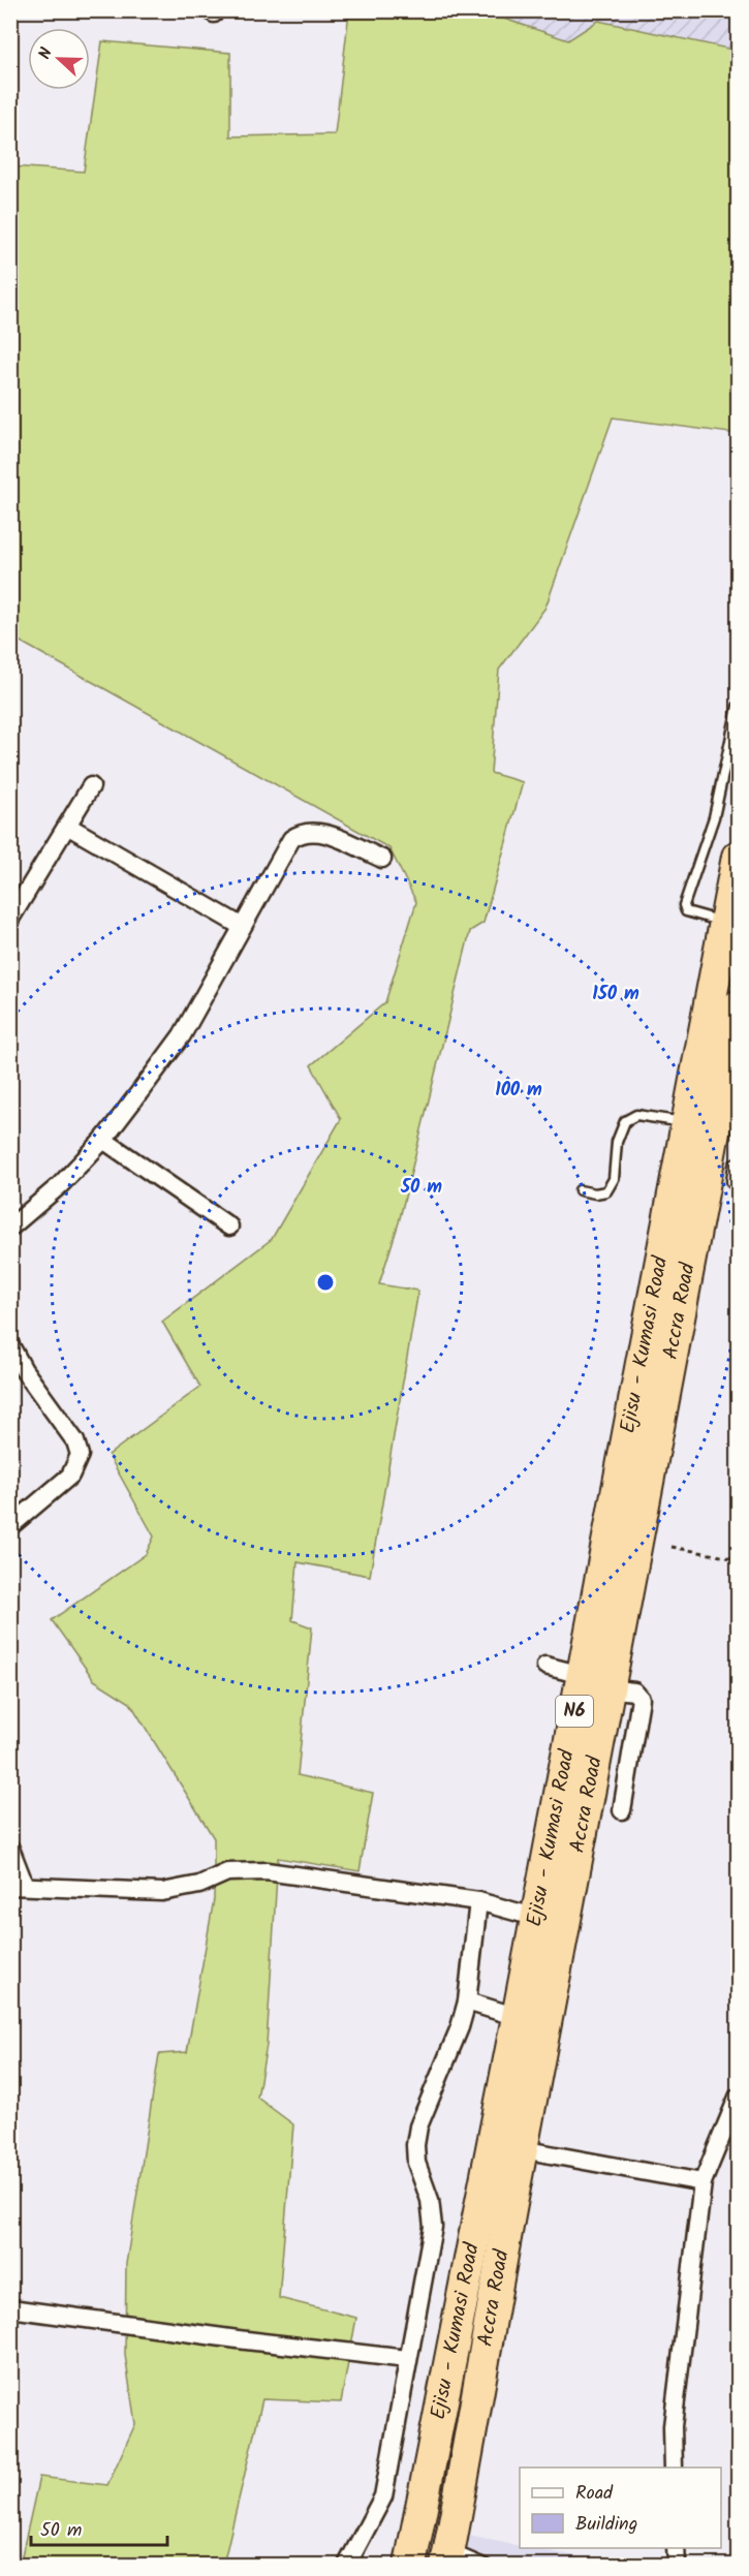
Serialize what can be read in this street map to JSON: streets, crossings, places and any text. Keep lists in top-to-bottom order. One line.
{"streets":{"highway":["Accra Road","Ejisu - Kumasi Road","N6"]},"crossings":[["Accra Road","Ejisu - Kumasi Road"]],"legend":["Road","Building"],"scale_bar":"50 m","north":"left","rings":["150 m","100 m","50 m"]}
